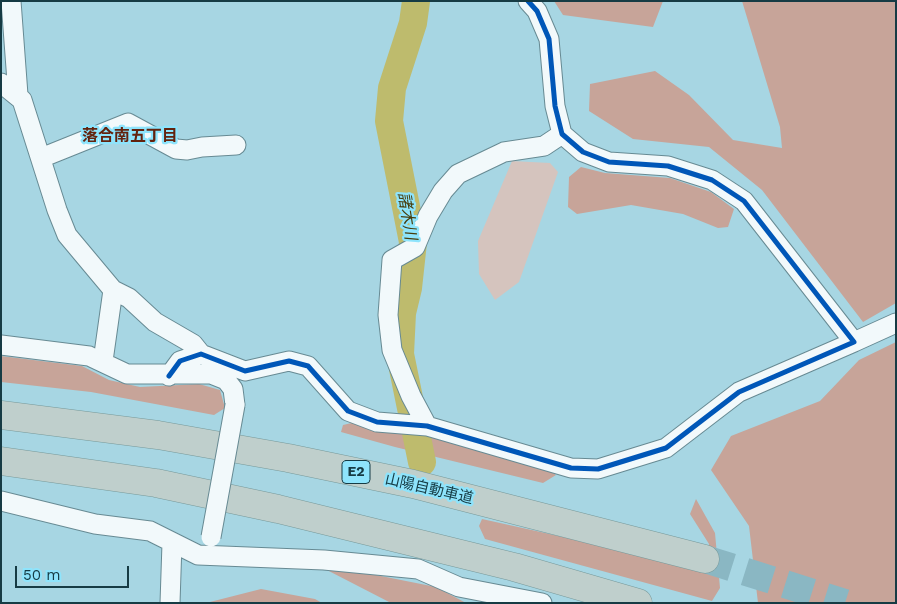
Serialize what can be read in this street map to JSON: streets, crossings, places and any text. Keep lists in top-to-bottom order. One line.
{"streets":{"highway":["E2","山陽自動車道"]},"districts":["落合南五丁目"],"water":["諸木川"],"scale_bar":"50 m"}
